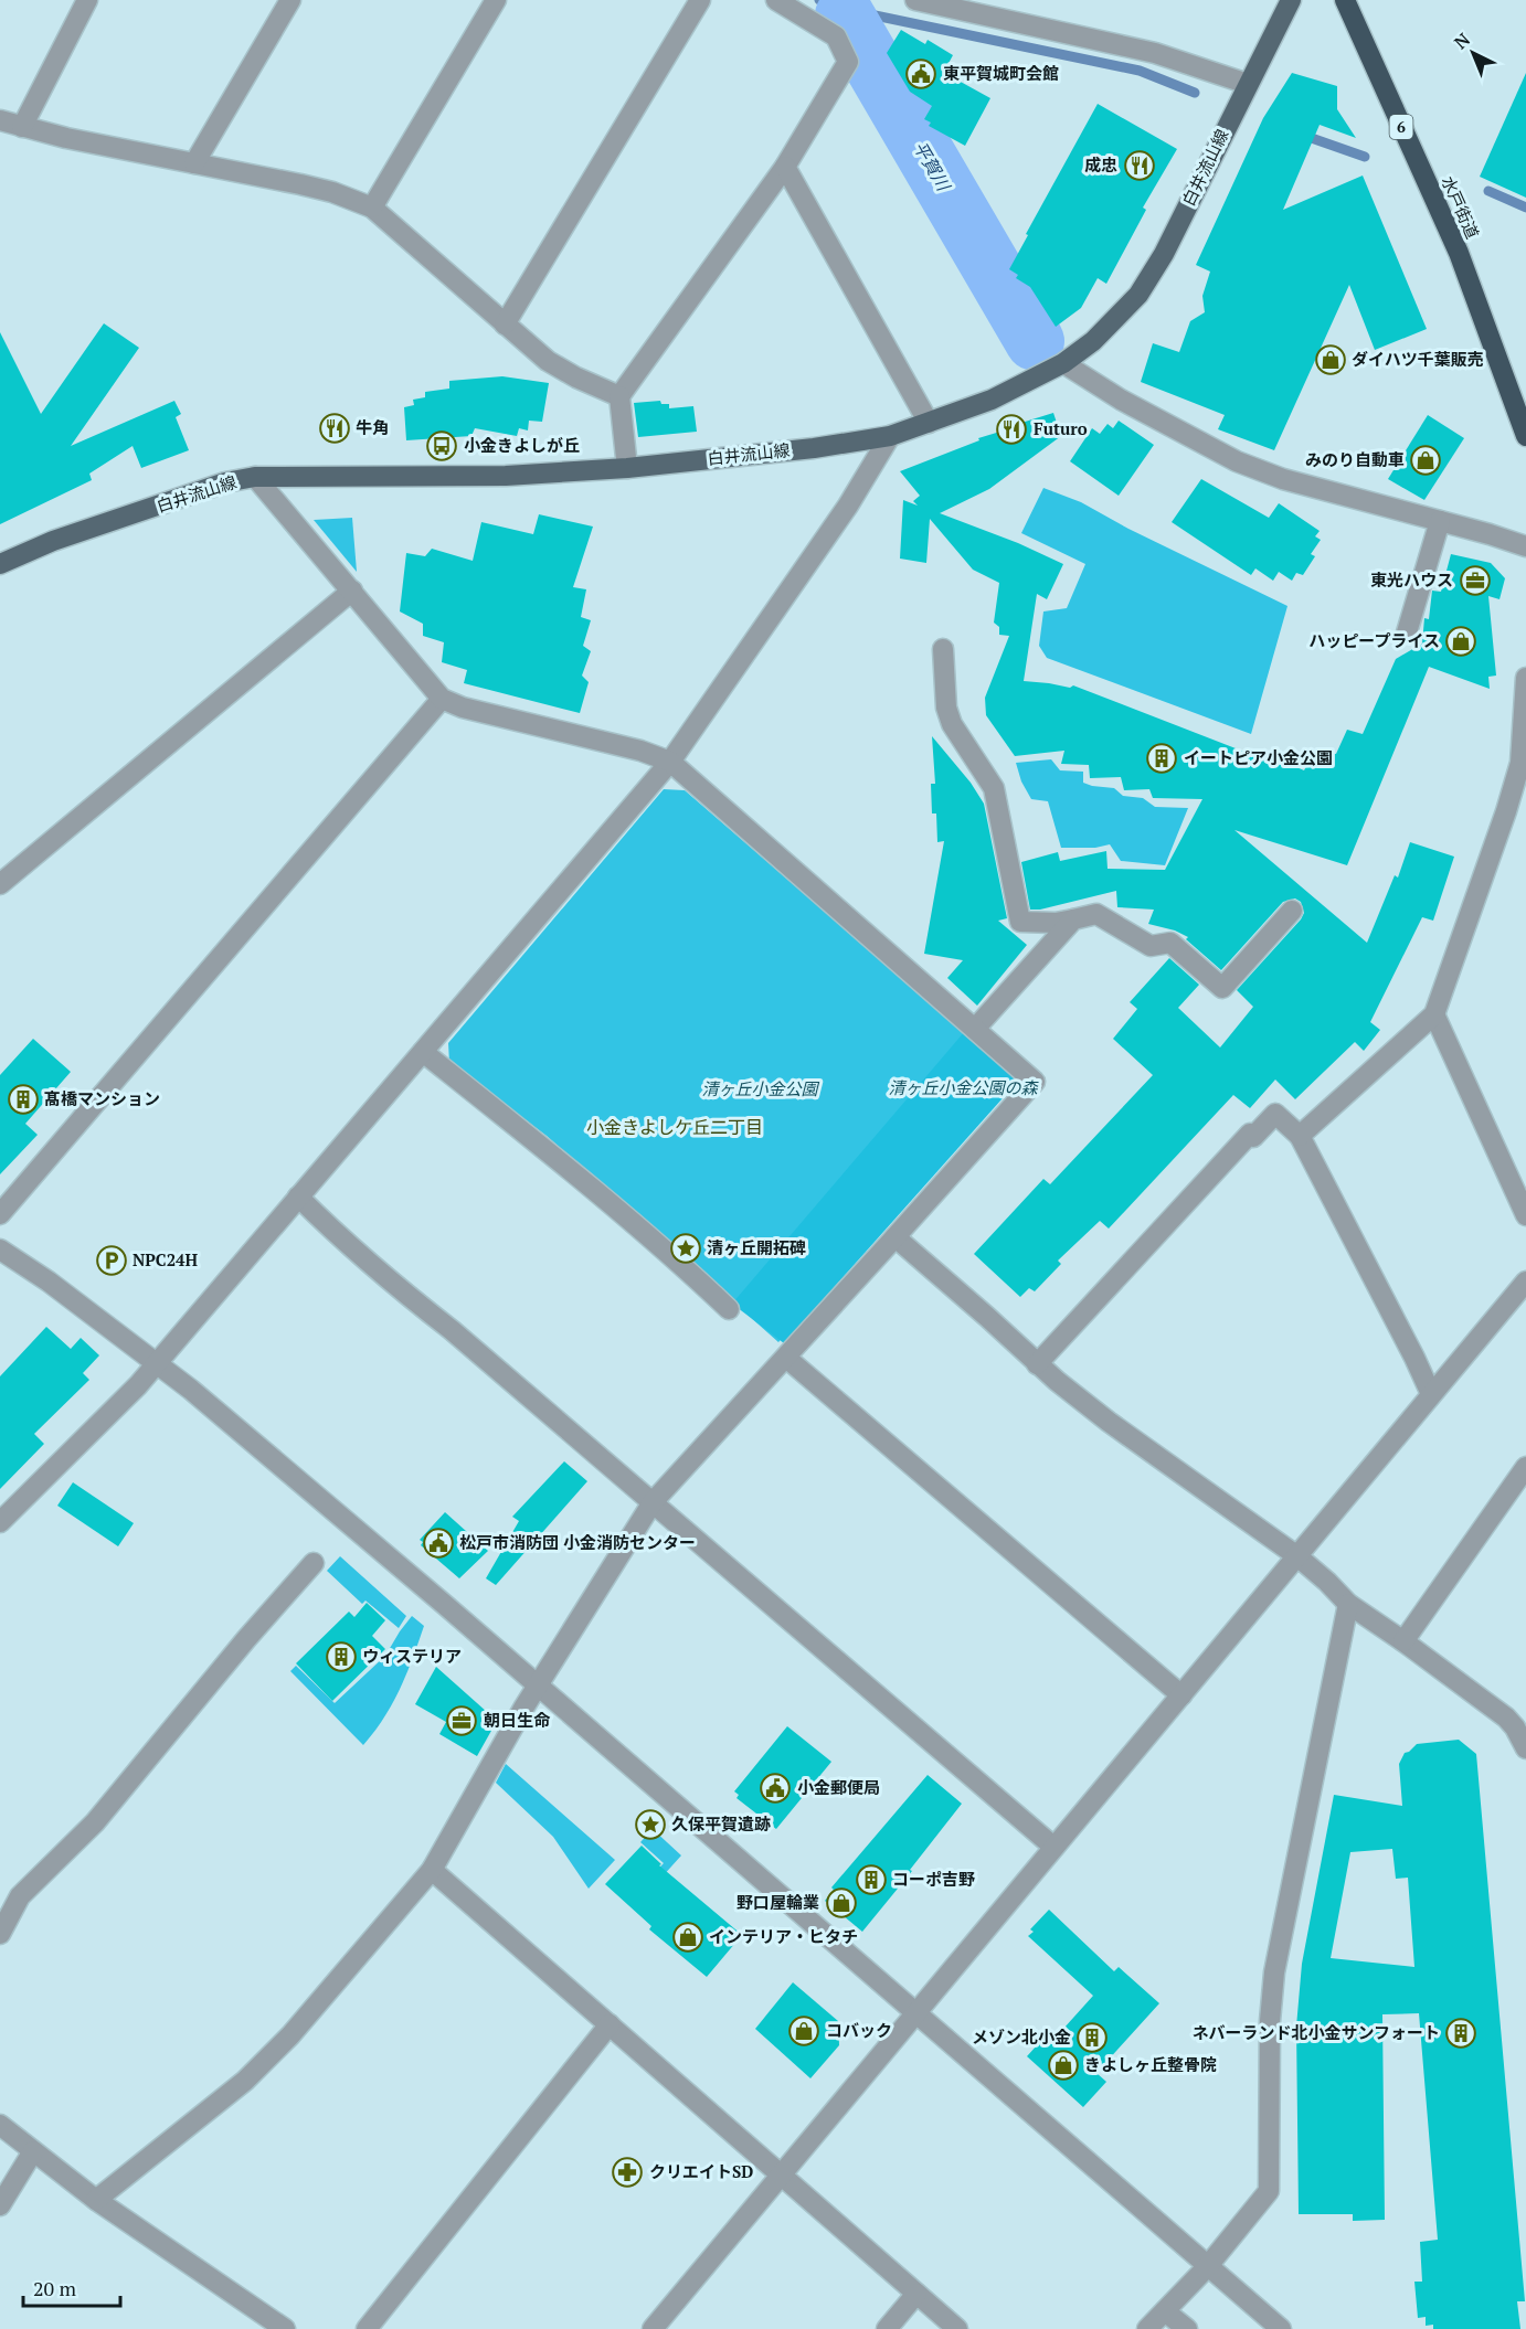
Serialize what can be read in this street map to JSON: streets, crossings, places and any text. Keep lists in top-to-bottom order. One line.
{"streets":{"highway":["6","水戸街道"],"main road":["白井流山線"]},"districts":["小金きよしケ丘二丁目"],"water":["平賀川"],"parks":["清ヶ丘小金公園の森","清ヶ丘小金公園"],"places":{"public building":["東平賀城町会館","松戸市消防団 小金消防センター","小金郵便局"],"restaurant":["成忠","牛角","Futuro"],"shop":["ダイハツ千葉販売","みのり自動車","ハッピープライス","野口屋輪業","インテリア・ヒタチ","コバック","きよしヶ丘整骨院"],"bus stop":["小金きよしが丘"],"office":["東光ハウス","朝日生命"],"building":["イートピア小金公園","髙橋マンション","ウィステリア","コーポ吉野","ネバーランド北小金サンフォート","メゾン北小金"],"place":["清ヶ丘開拓碑","久保平賀遺跡"],"parking":["NPC24H"],"pharmacy":["クリエイトSD"]},"scale_bar":"20 m","north":"top left"}
